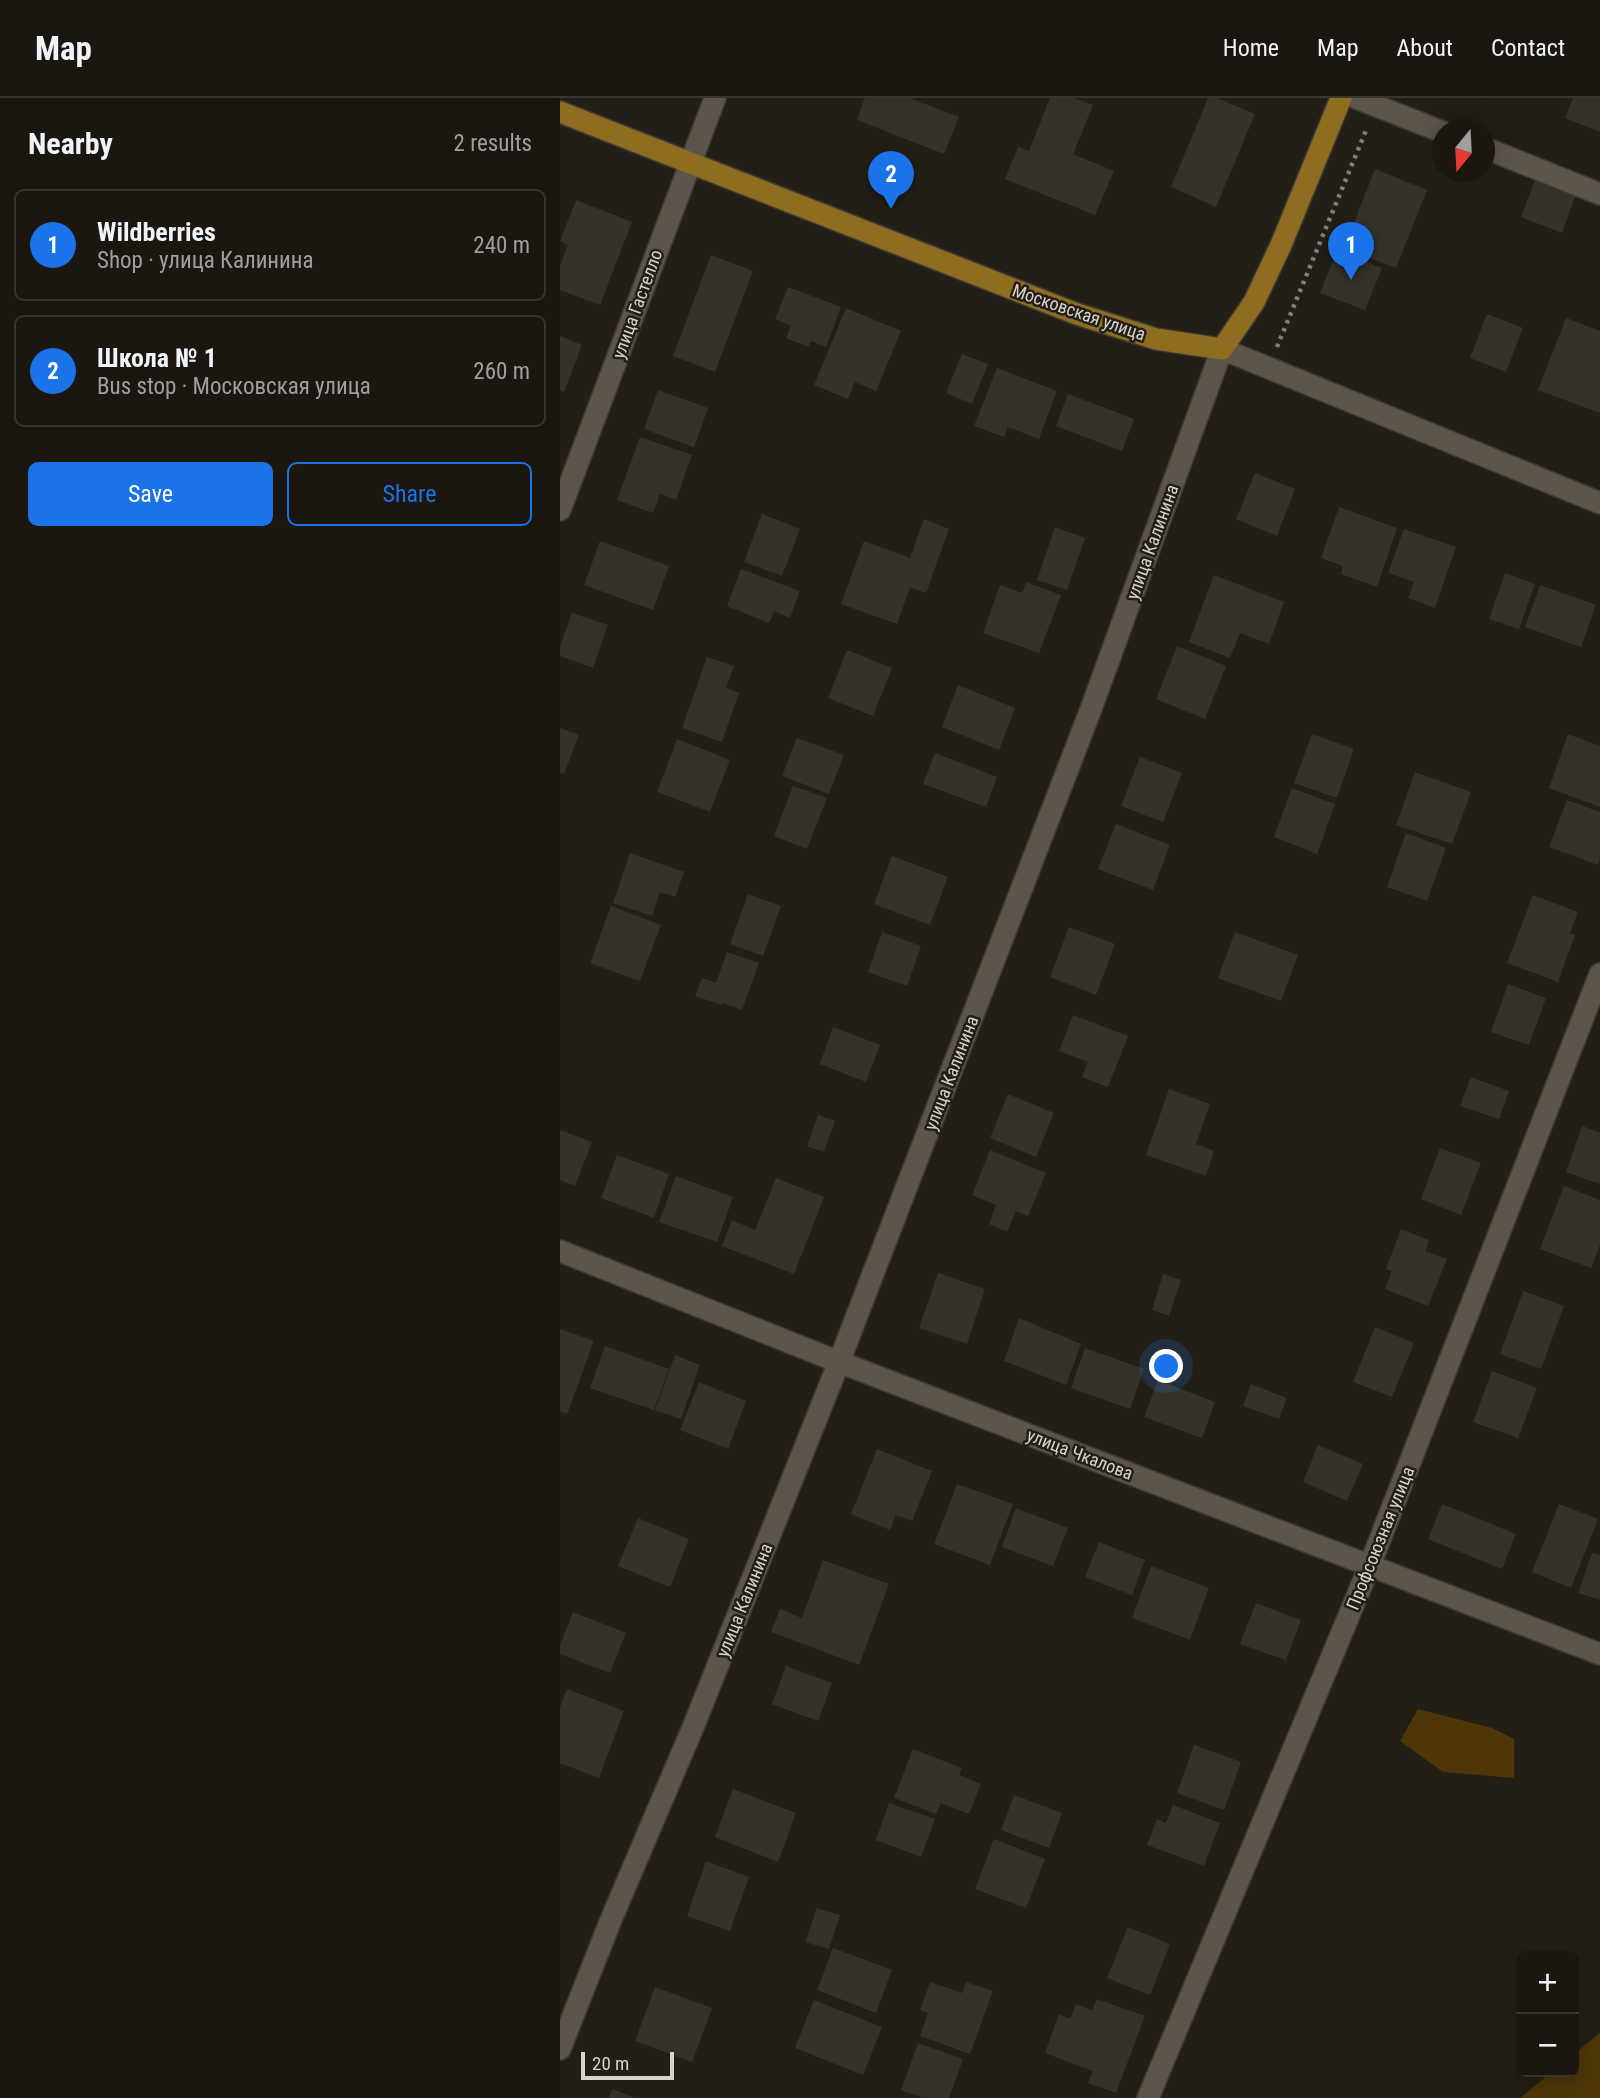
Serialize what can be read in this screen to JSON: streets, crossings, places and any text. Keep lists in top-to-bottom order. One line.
{"streets":{"main road":["Московская улица","улица Калинина"],"street":["улица Гастелло","улица Чкалова","Профсоюзная улица"]},"crossings":[["улица Гастелло","Московская улица"],["Московская улица","улица Калинина"],["улица Калинина","улица Чкалова"],["улица Чкалова","Профсоюзная улица"]],"scale_bar":"20 m","north":"bottom","page":{"header":"Map","nav":["Home","Map","About","Contact"],"heading":["Nearby","2 results"],"pins":["2","1"],"list":[{"mark":"1","name":"Wildberries","note":"Shop · улица Калинина","value":"240 m"},{"mark":"2","name":"Школа № 1","note":"Bus stop · Московская улица","value":"260 m"}],"buttons":["Save","Share"],"map_buttons":["+","−"],"scale":"20 m"}}
